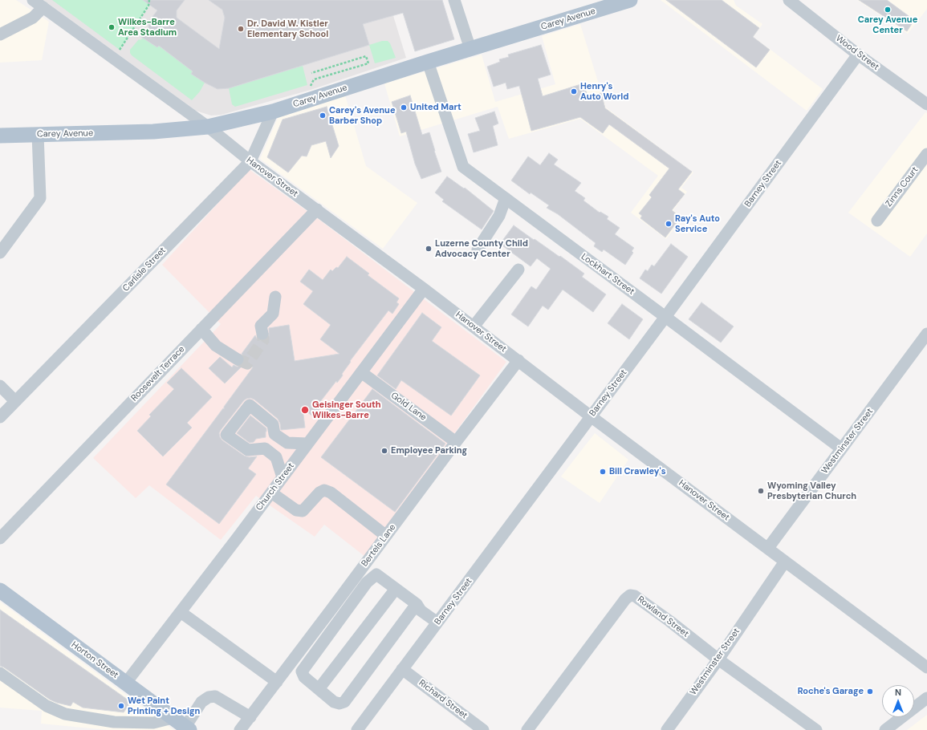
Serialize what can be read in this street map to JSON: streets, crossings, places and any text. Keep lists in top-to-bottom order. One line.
{"streets":{"main road":["Carey Avenue","Horton Street"],"street":["Wood Street","Hanover Street","Barney Street","Zinns Court","Carlisle Street","Lockhart Street","Roosevelt Terrace","Gold Lane","Westminster Street","Church Street","Bertels Lane","Rowland Street","Richard Street"]},"crossings":[["Carey Avenue","Hanover Street"],["Carey Avenue","Carlisle Street"],["Carey Avenue","Lockhart Street"],["Wood Street","Barney Street"],["Hanover Street","Barney Street"],["Hanover Street","Carlisle Street"],["Hanover Street","Roosevelt Terrace"],["Hanover Street","Westminster Street"],["Hanover Street","Church Street"],["Hanover Street","Bertels Lane"],["Barney Street","Lockhart Street"],["Barney Street","Richard Street"],["Lockhart Street","Westminster Street"],["Gold Lane","Church Street"],["Gold Lane","Bertels Lane"],["Westminster Street","Rowland Street"],["Church Street","Horton Street"]],"places":["Carey Avenue Center","Wilkes-Barre Area Stadium","Dr. David W. Kistler Elementary School","Henry's Auto World","United Mart","Carey's Avenue Barber Shop","Ray's Auto Service","Luzerne County Child Advocacy Center","Geisinger South Wilkes-Barre","Employee Parking","Bill Crawley's","Wyoming Valley Presbyterian Church","Roche's Garage","Wet Paint Printing + Design"],"north":"top"}
